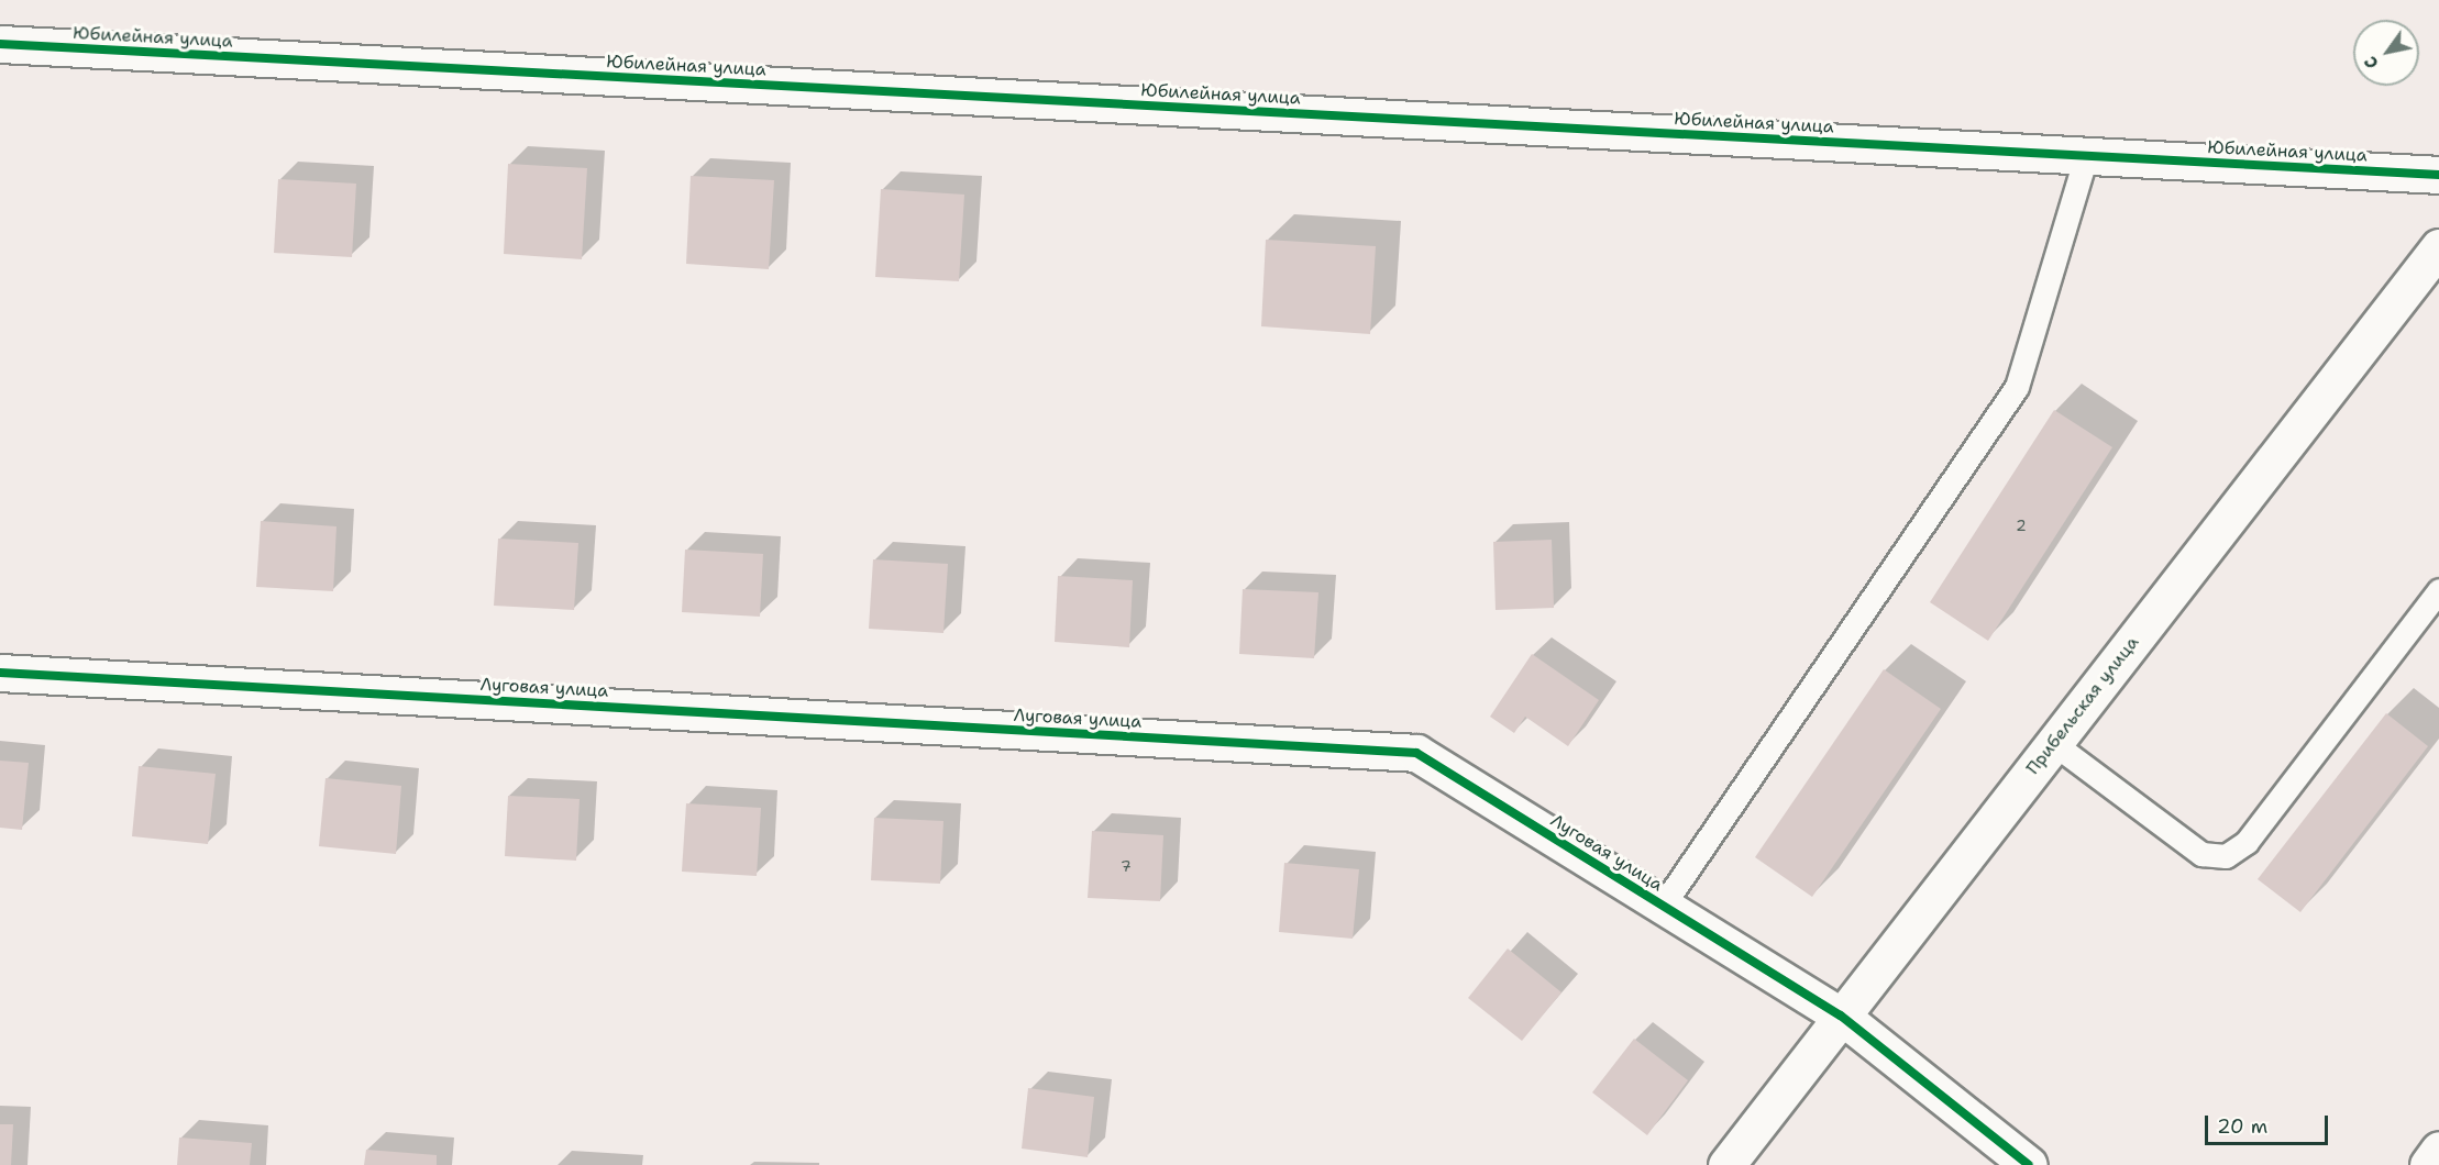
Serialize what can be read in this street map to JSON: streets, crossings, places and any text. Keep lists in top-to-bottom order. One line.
{"streets":{"street":["Юбилейная улица","Луговая улица","Прибельская улица"]},"crossings":[["Луговая улица","Прибельская улица"]],"house_numbers":["2","7"],"scale_bar":"20 m","north":"bottom left"}
